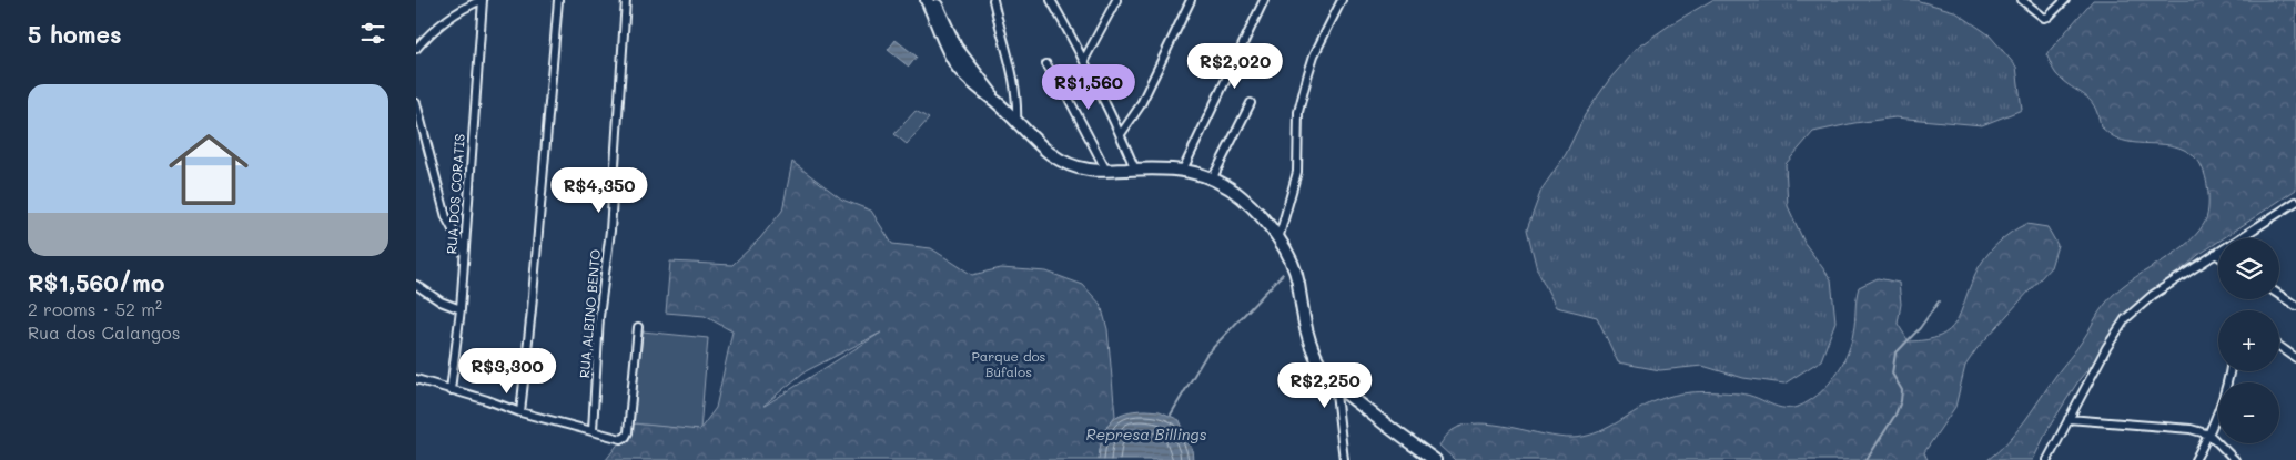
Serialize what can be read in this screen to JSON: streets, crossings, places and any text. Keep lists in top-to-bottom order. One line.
{"streets":{"street":["RUA DOS CORATIS","RUA ALBINO BENTO"]},"water":["Represa Billings"],"parks":["Parque dos Búfalos"],"page":{"heading":"5 homes","price":["R$2,020","R$1,560","R$4,350","R$3,300","R$2,250"],"list":[{"name":"R$1,560/mo","note":"2 rooms · 52 m² · Rua dos Calangos"}],"map_buttons":["+","−"]}}
